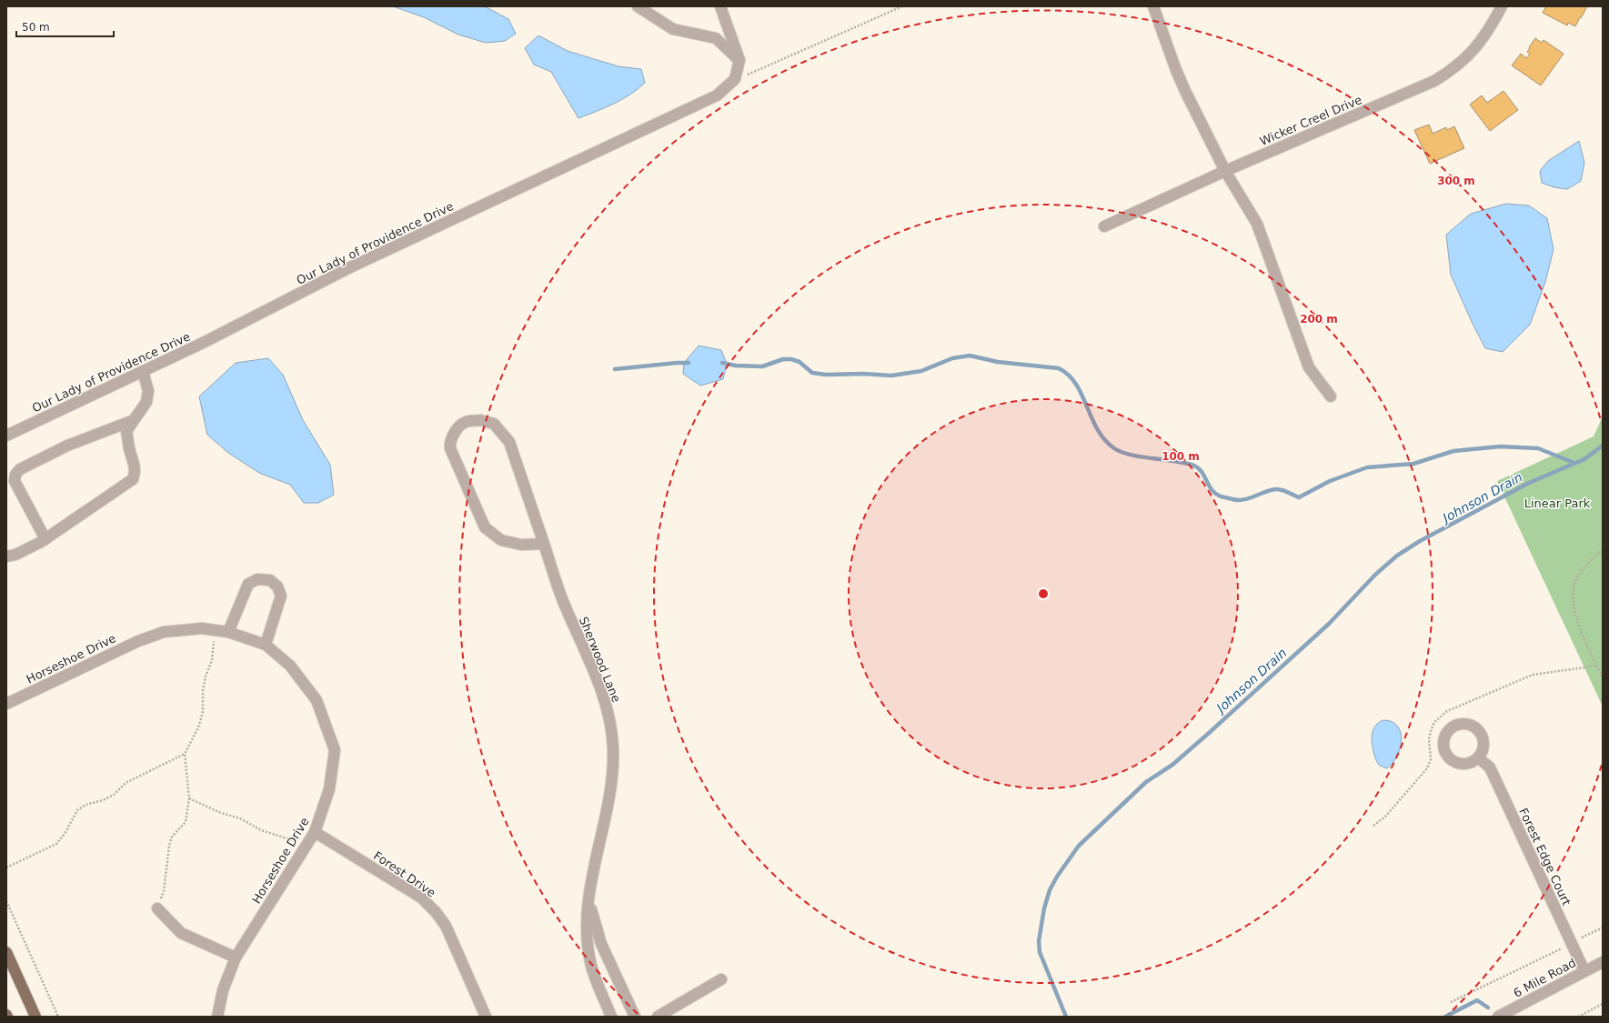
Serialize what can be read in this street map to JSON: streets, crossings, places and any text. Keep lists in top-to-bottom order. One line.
{"streets":{"street":["Wicker Creel Drive","Our Lady of Providence Drive","Horseshoe Drive","Sherwood Lane","Forest Edge Court","Forest Drive","6 Mile Road"]},"crossings":[["Horseshoe Drive","Forest Drive"],["Forest Edge Court","6 Mile Road"]],"water":["Johnson Drain"],"parks":["Linear Park"],"scale_bar":"50 m","rings":["300 m","200 m","100 m"]}
